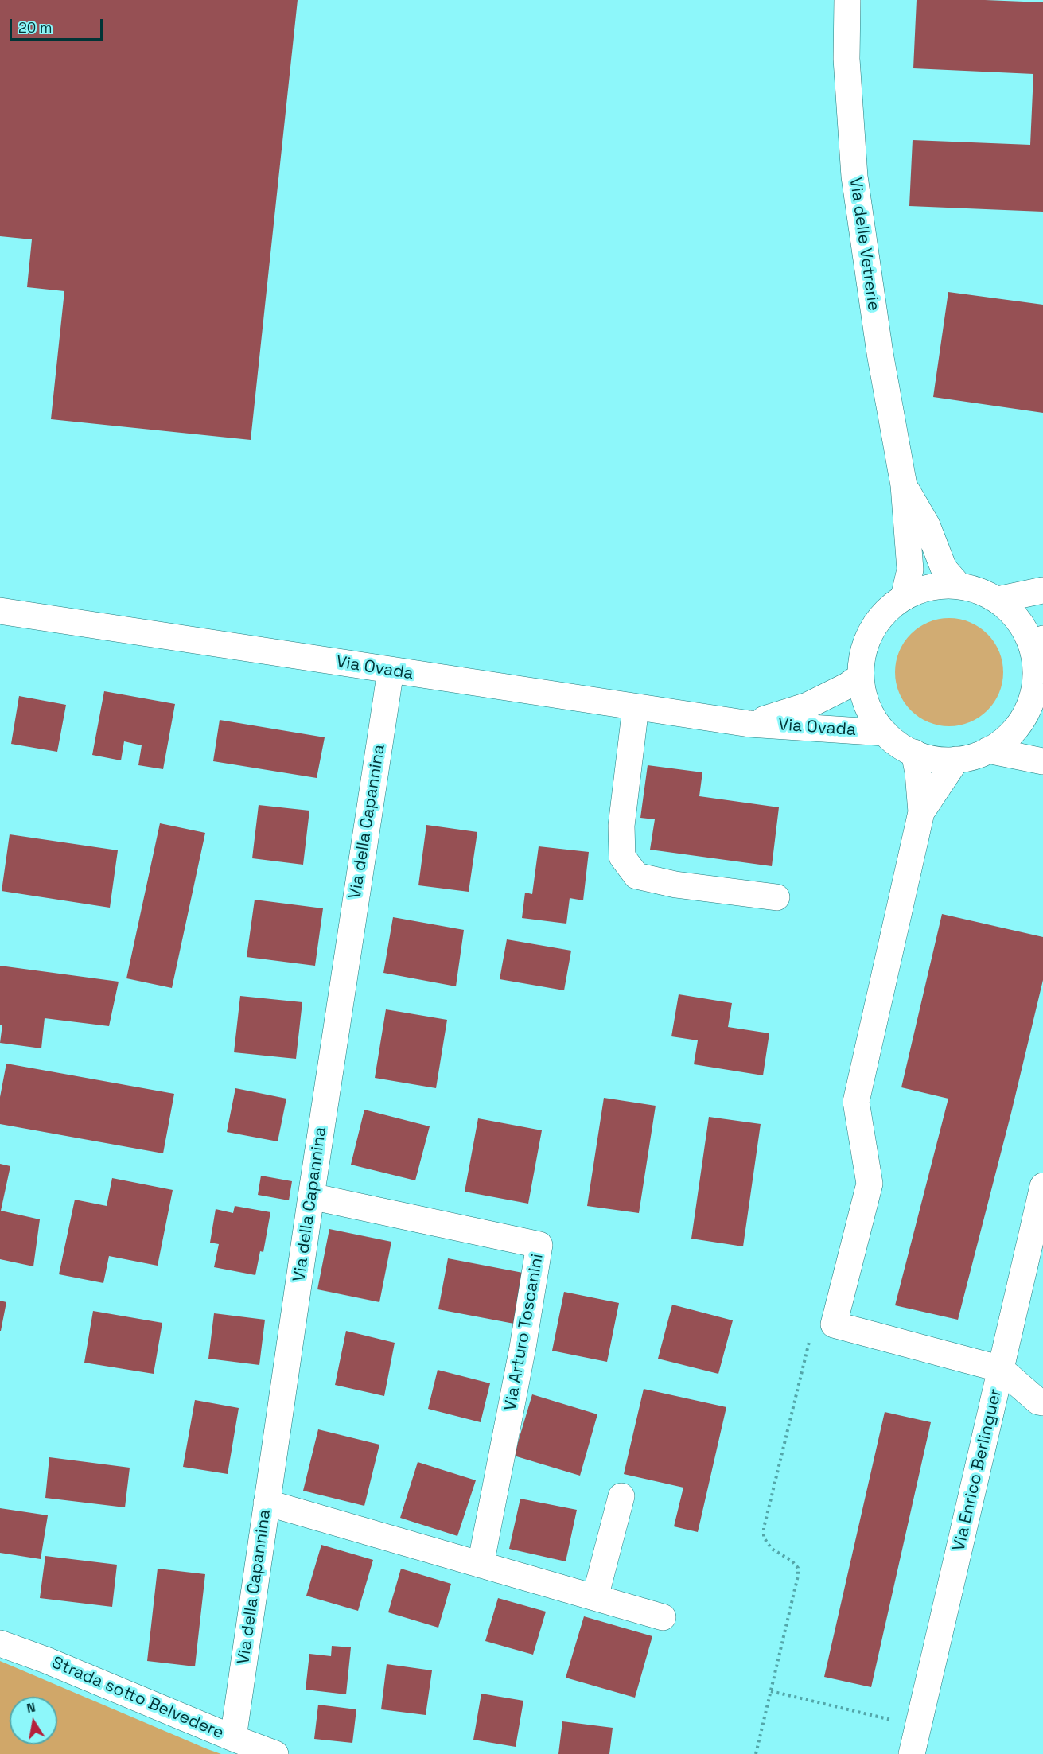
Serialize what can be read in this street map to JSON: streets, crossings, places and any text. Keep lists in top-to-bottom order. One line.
{"streets":{"street":["Via delle Vetrerie","Via Ovada","Via della Capannina","Via Arturo Toscanini","Via Enrico Berlinguer","Strada sotto Belvedere"]},"crossings":[["Via Ovada","Via della Capannina"],["Via della Capannina","Via Arturo Toscanini"],["Via della Capannina","Strada sotto Belvedere"]],"scale_bar":"20 m","north":"top"}
